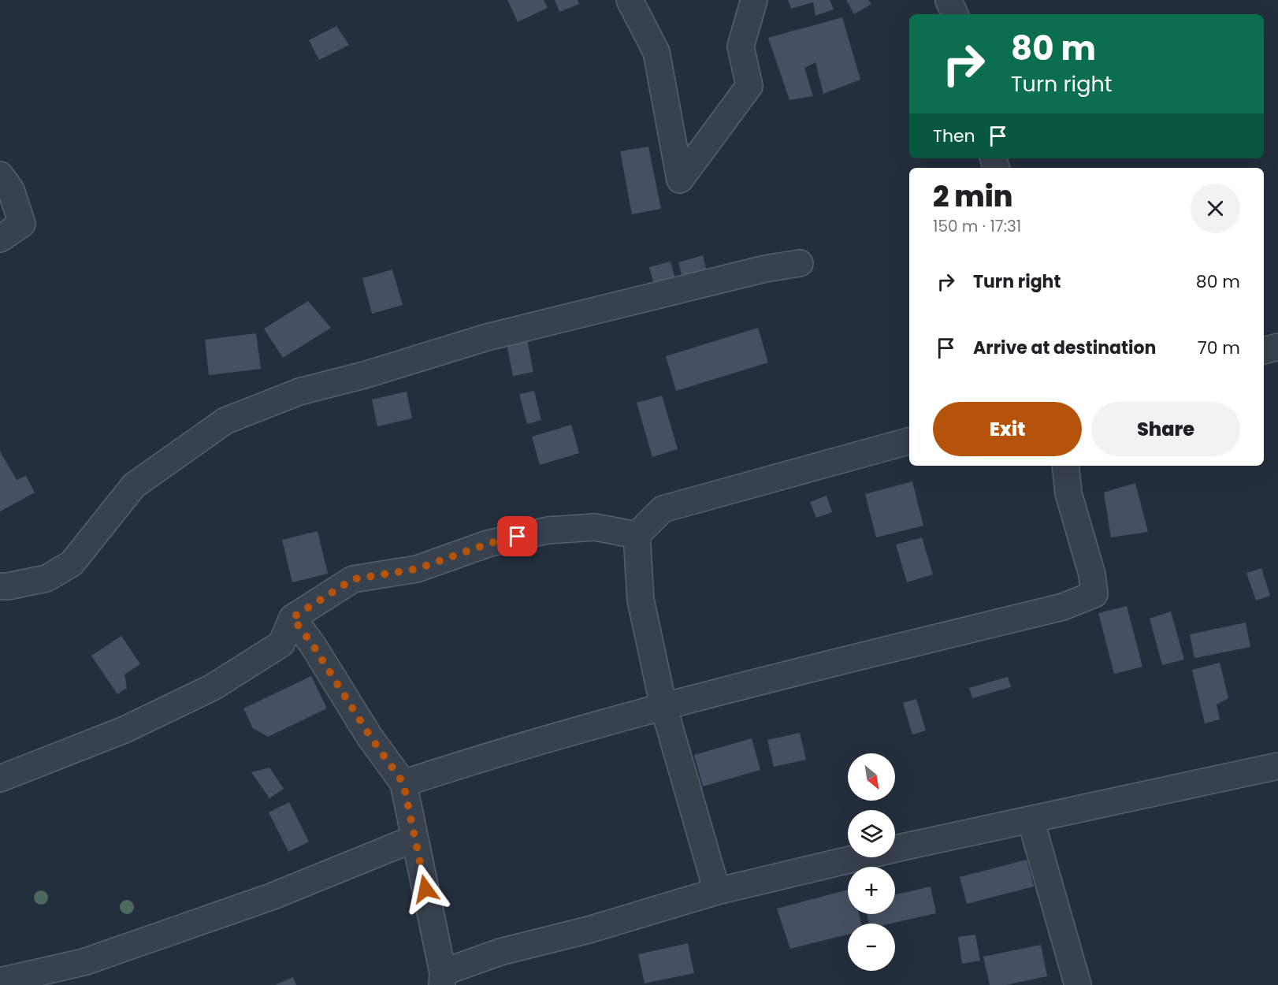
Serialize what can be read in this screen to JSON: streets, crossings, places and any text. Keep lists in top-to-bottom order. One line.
{"north":"bottom right","page":{"turn":["80 m","Turn right"],"then":"Then","heading":["2 min","150 m · 17:31"],"list":[{"name":"Turn right","value":"80 m"},{"name":"Arrive at destination","value":"70 m"}],"buttons":["Exit","Share"],"map_buttons":["+","−"]}}
